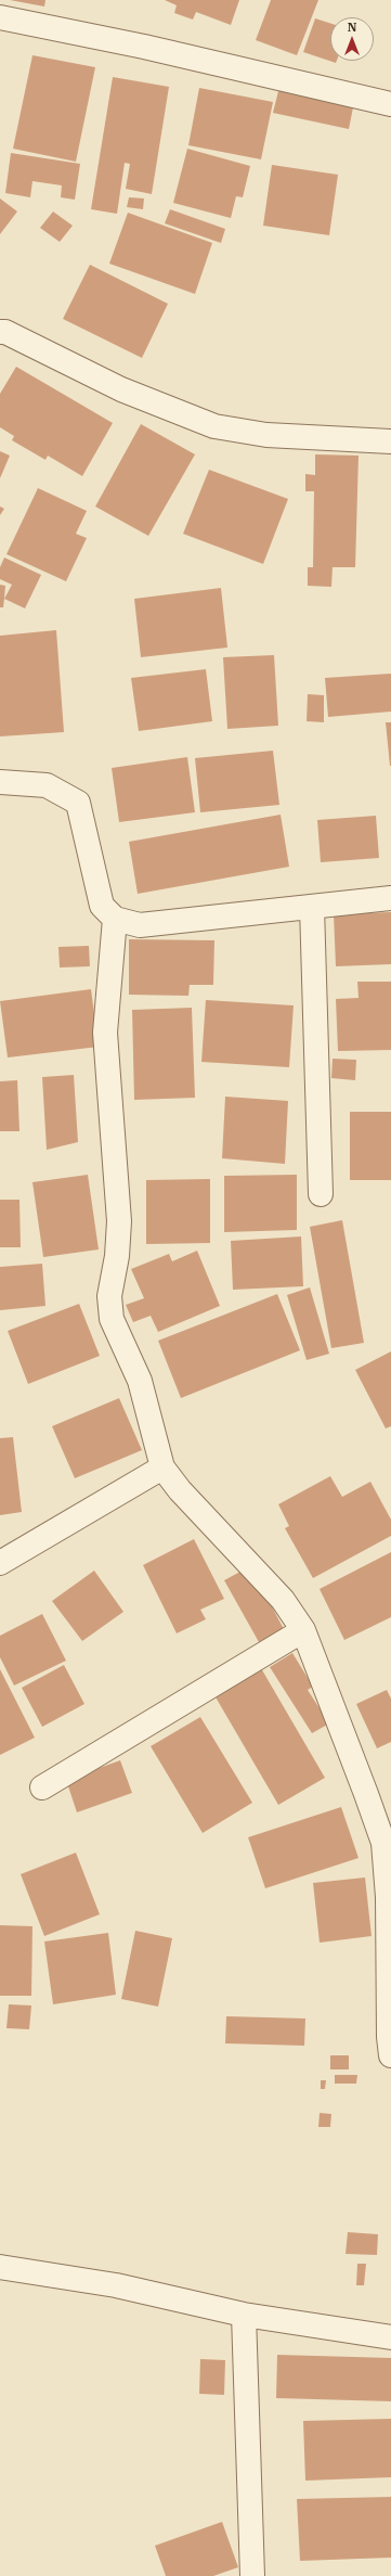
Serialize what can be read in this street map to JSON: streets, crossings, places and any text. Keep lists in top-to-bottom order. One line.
{"north":"top"}
